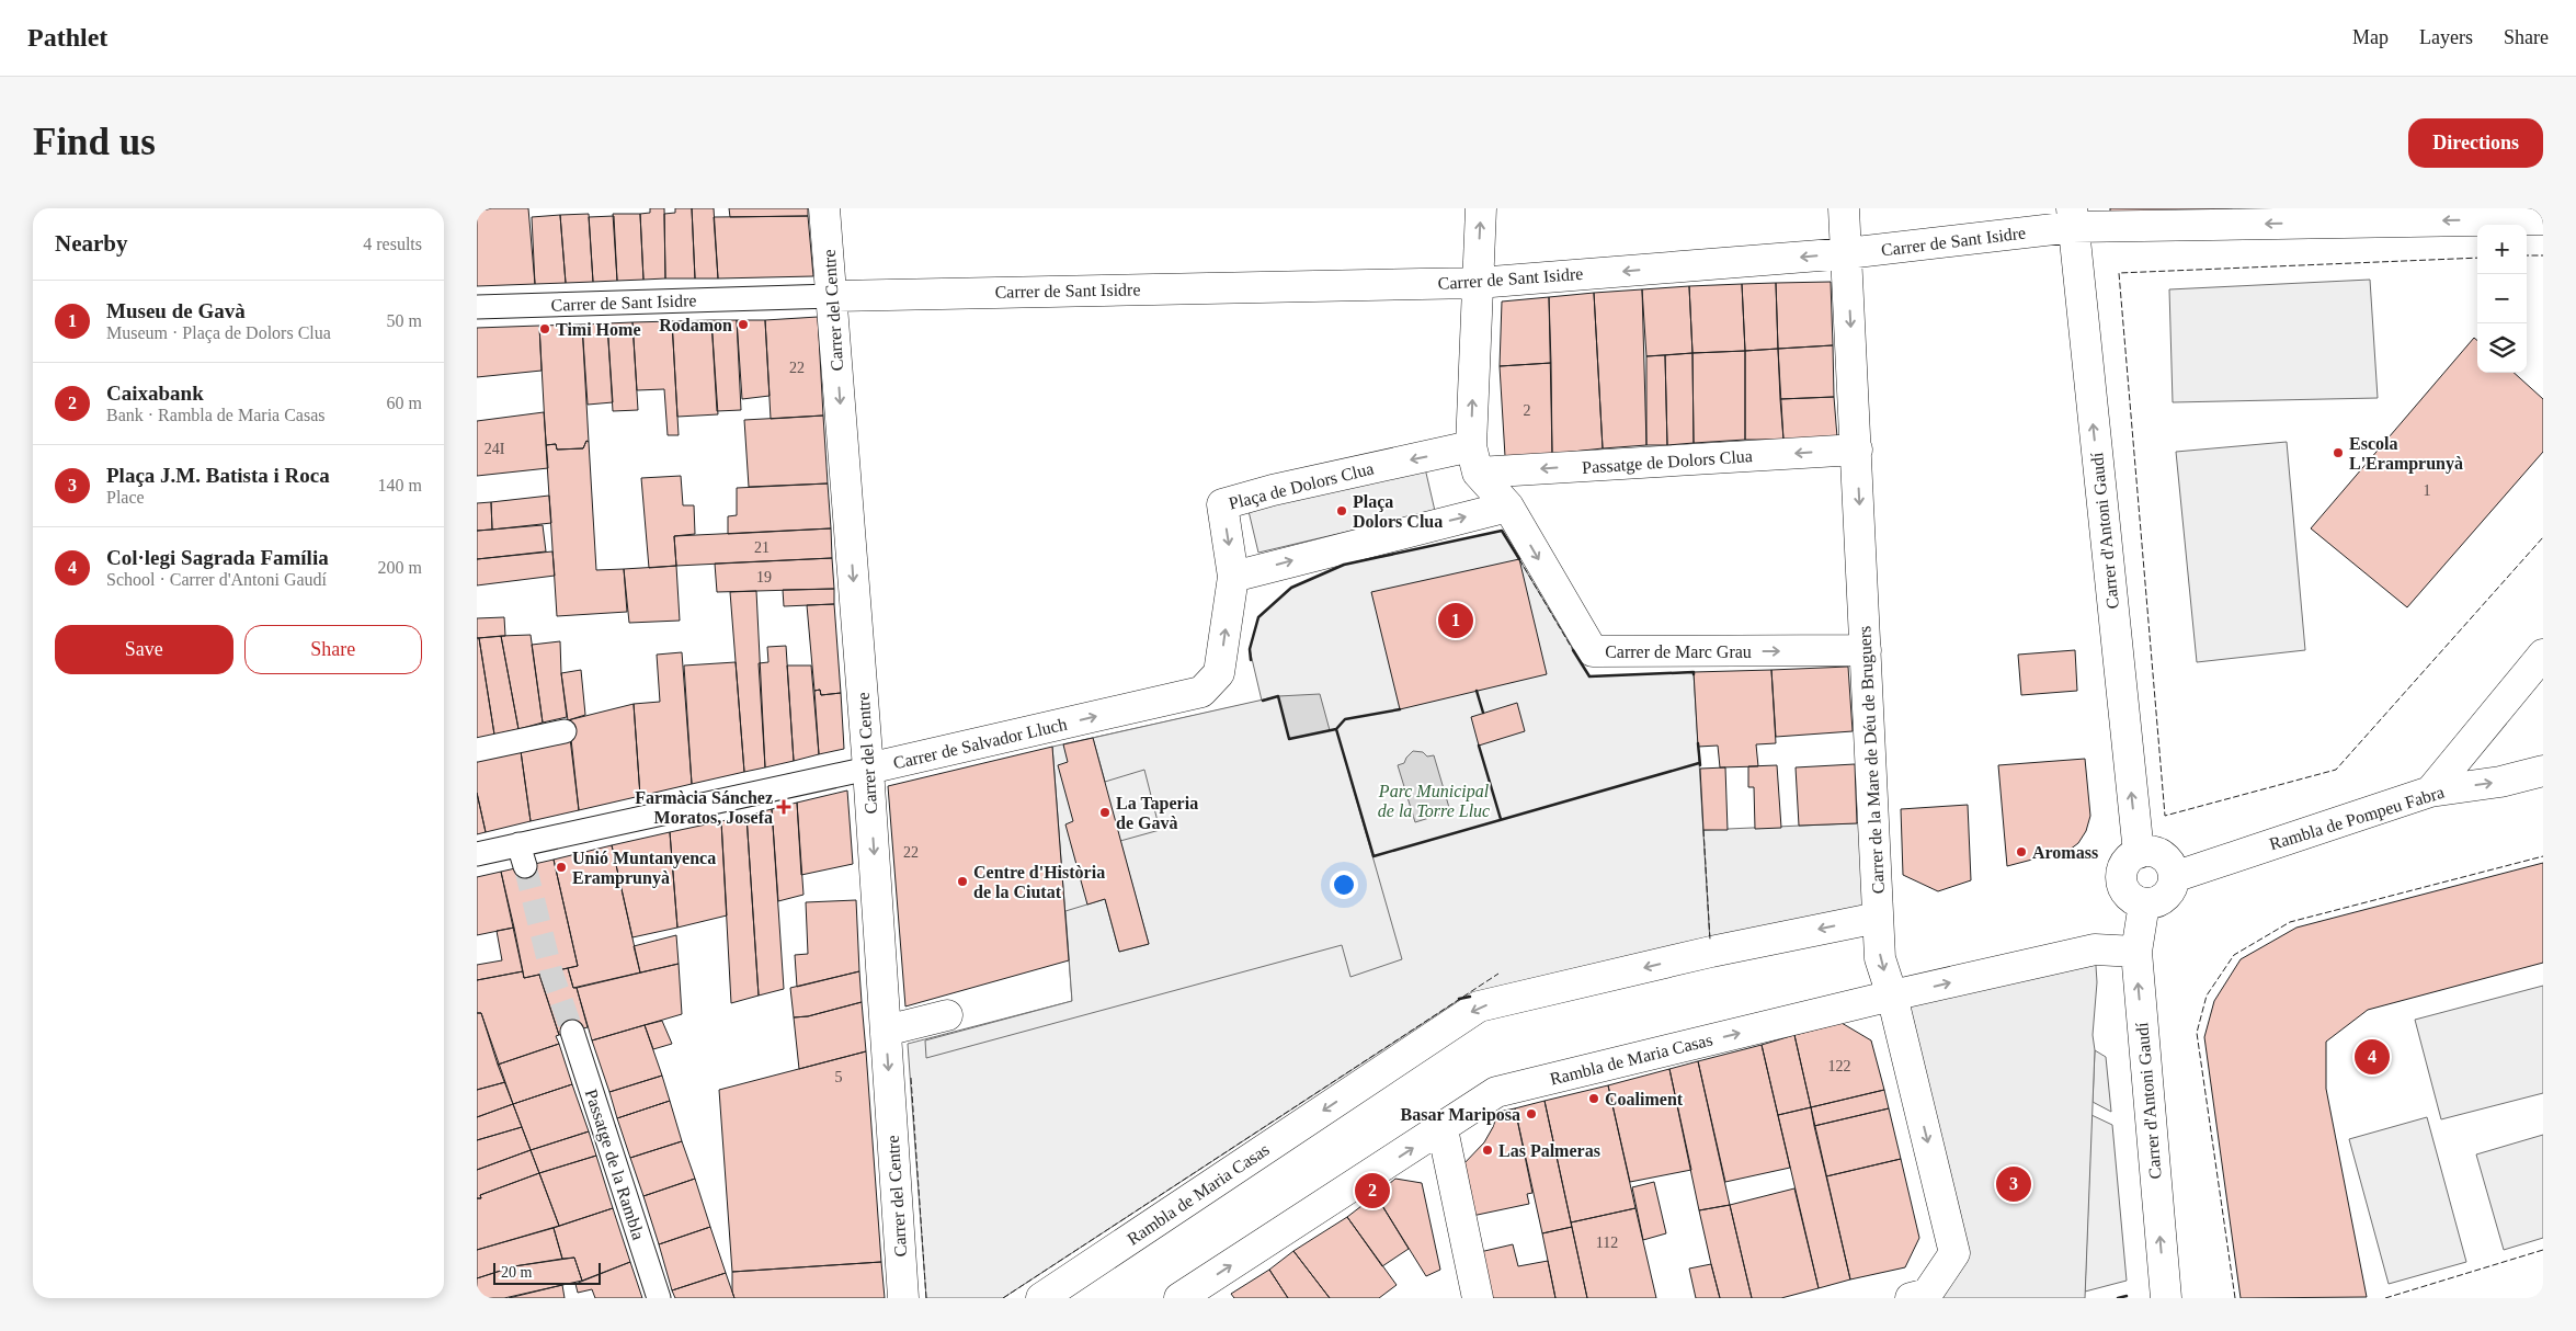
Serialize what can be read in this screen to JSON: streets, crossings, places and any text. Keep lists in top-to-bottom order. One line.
{"streets":{"street":["Carrer de Sant Isidre","Carrer del Centre","Passatge de Dolors Clua","Plaça de Dolors Clua","Carrer d'Antoni Gaudí","Carrer de Marc Grau","Carrer de Salvador Lluch","Carrer de la Mare de Déu de Bruguers","Rambla de Pompeu Fabra","Rambla de Maria Casas","Passatge de la Rambla"]},"crossings":[["Carrer de Sant Isidre","Carrer del Centre"],["Carrer de Sant Isidre","Carrer d'Antoni Gaudí"],["Carrer de Sant Isidre","Carrer de la Mare de Déu de Bruguers"],["Carrer del Centre","Carrer de Salvador Lluch"],["Passatge de Dolors Clua","Plaça de Dolors Clua"],["Passatge de Dolors Clua","Carrer de la Mare de Déu de Bruguers"],["Plaça de Dolors Clua","Carrer de Salvador Lluch"],["Carrer d'Antoni Gaudí","Rambla de Pompeu Fabra"],["Carrer d'Antoni Gaudí","Rambla de Maria Casas"],["Carrer de Marc Grau","Carrer de la Mare de Déu de Bruguers"],["Carrer de la Mare de Déu de Bruguers","Rambla de Maria Casas"]],"one_way":["Carrer de Sant Isidre","Carrer del Centre","Passatge de Dolors Clua","Carrer d'Antoni Gaudí","Carrer de Marc Grau","Carrer de Salvador Lluch","Carrer de la Mare de Déu de Bruguers"],"parks":["Parc Municipal de la Torre Lluc"],"places":{"other":["Rodamon","Timi Home","Escola L'Eramprunyà","Plaça Dolors Clua","La Taperia de Gavà","Aromass","Unió Muntanyenca Eramprunyà","Centre d'Història de la Ciutat","Coaliment","Basar Mariposa","Las Palmeras"],"health":["Farmàcia Sánchez Moratos, Josefa"]},"house_numbers":["22","2","24I","1","21","19","22","122","5","112"],"scale_bar":"20 m","page":{"header":"Pathlet","nav":["Map","Layers","Share"],"buttons":["Directions",["Save","Share"]],"title":"Find us","heading":["Nearby","4 results"],"map_buttons":["+","−"],"list":[{"mark":"1","name":"Museu de Gavà","note":"Museum · Plaça de Dolors Clua","value":"50 m"},{"mark":"2","name":"Caixabank","note":"Bank · Rambla de Maria Casas","value":"60 m"},{"mark":"3","name":"Plaça J.M. Batista i Roca","note":"Place","value":"140 m"},{"mark":"4","name":"Col·legi Sagrada Família","note":"School · Carrer d'Antoni Gaudí","value":"200 m"}],"pins":["1","4","3","2"],"scale":"20 m"}}
